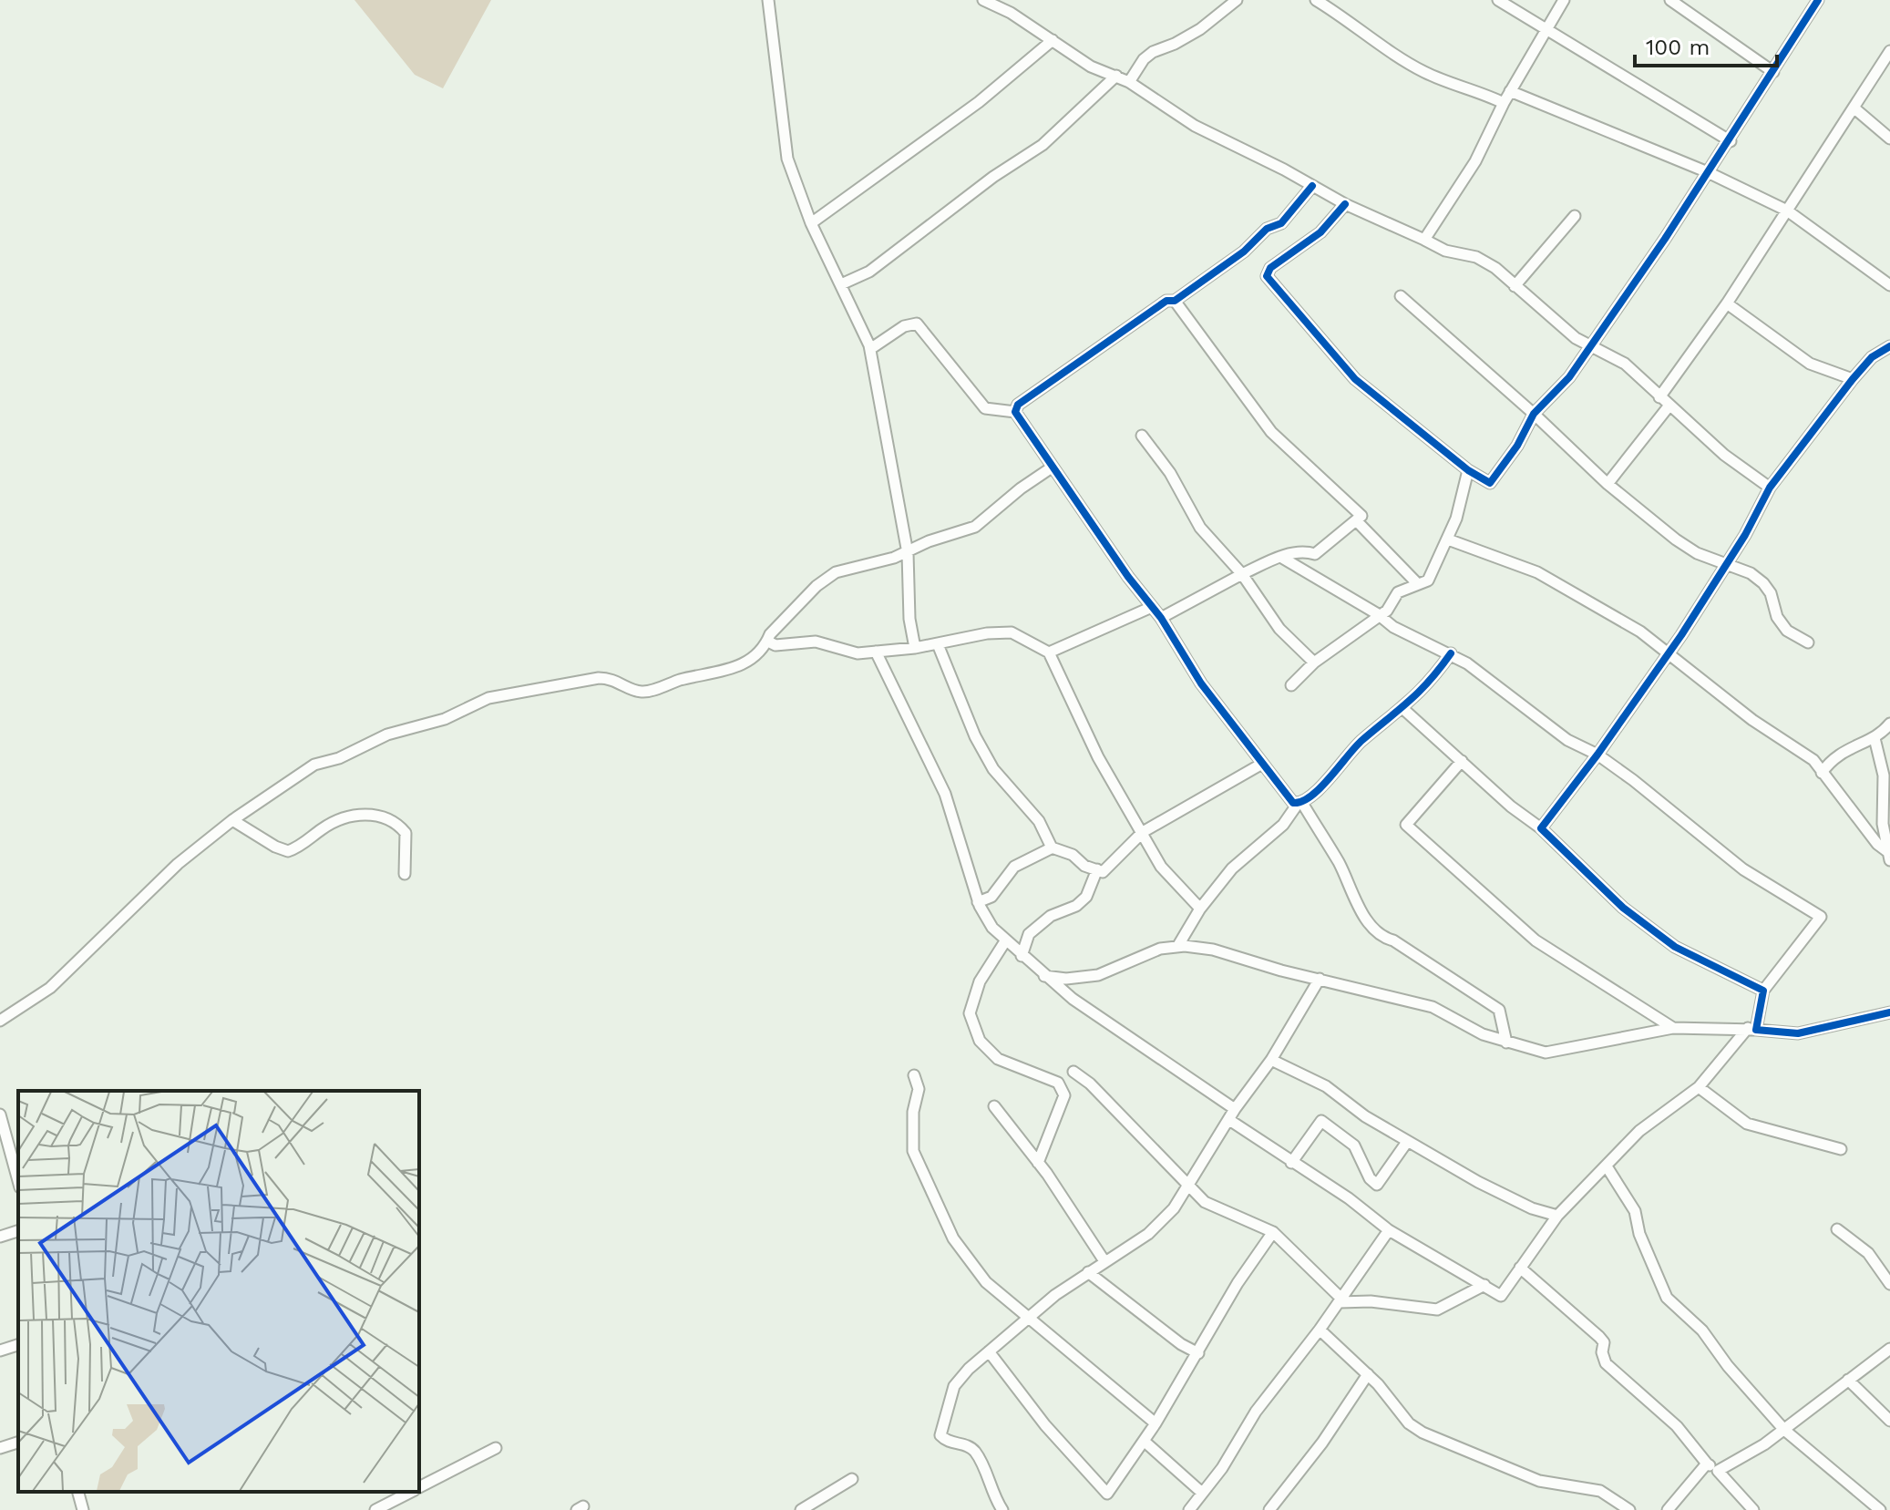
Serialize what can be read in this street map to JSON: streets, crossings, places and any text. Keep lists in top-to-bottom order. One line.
{"scale_bar":"100 m"}
